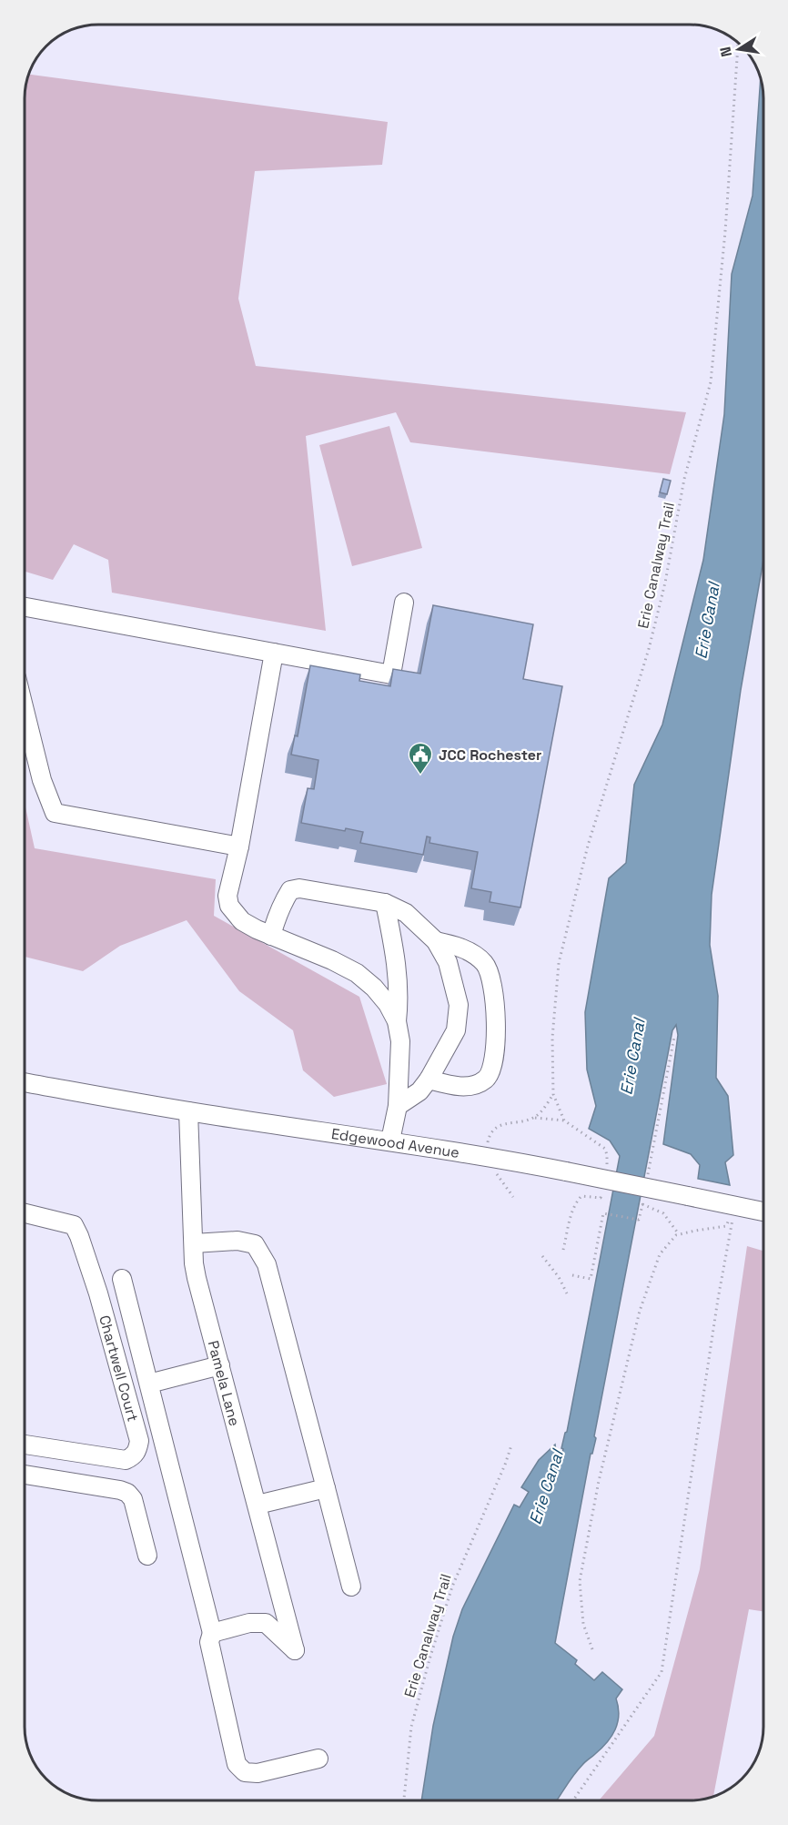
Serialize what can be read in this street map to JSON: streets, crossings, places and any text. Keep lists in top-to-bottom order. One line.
{"streets":{"street":["Edgewood Avenue","Chartwell Court","Pamela Lane"],"path":["Erie Canalway Trail"]},"crossings":[["Edgewood Avenue","Pamela Lane"]],"water":["Erie Canal"],"places":{"public building":["JCC Rochester"]},"north":"left"}
